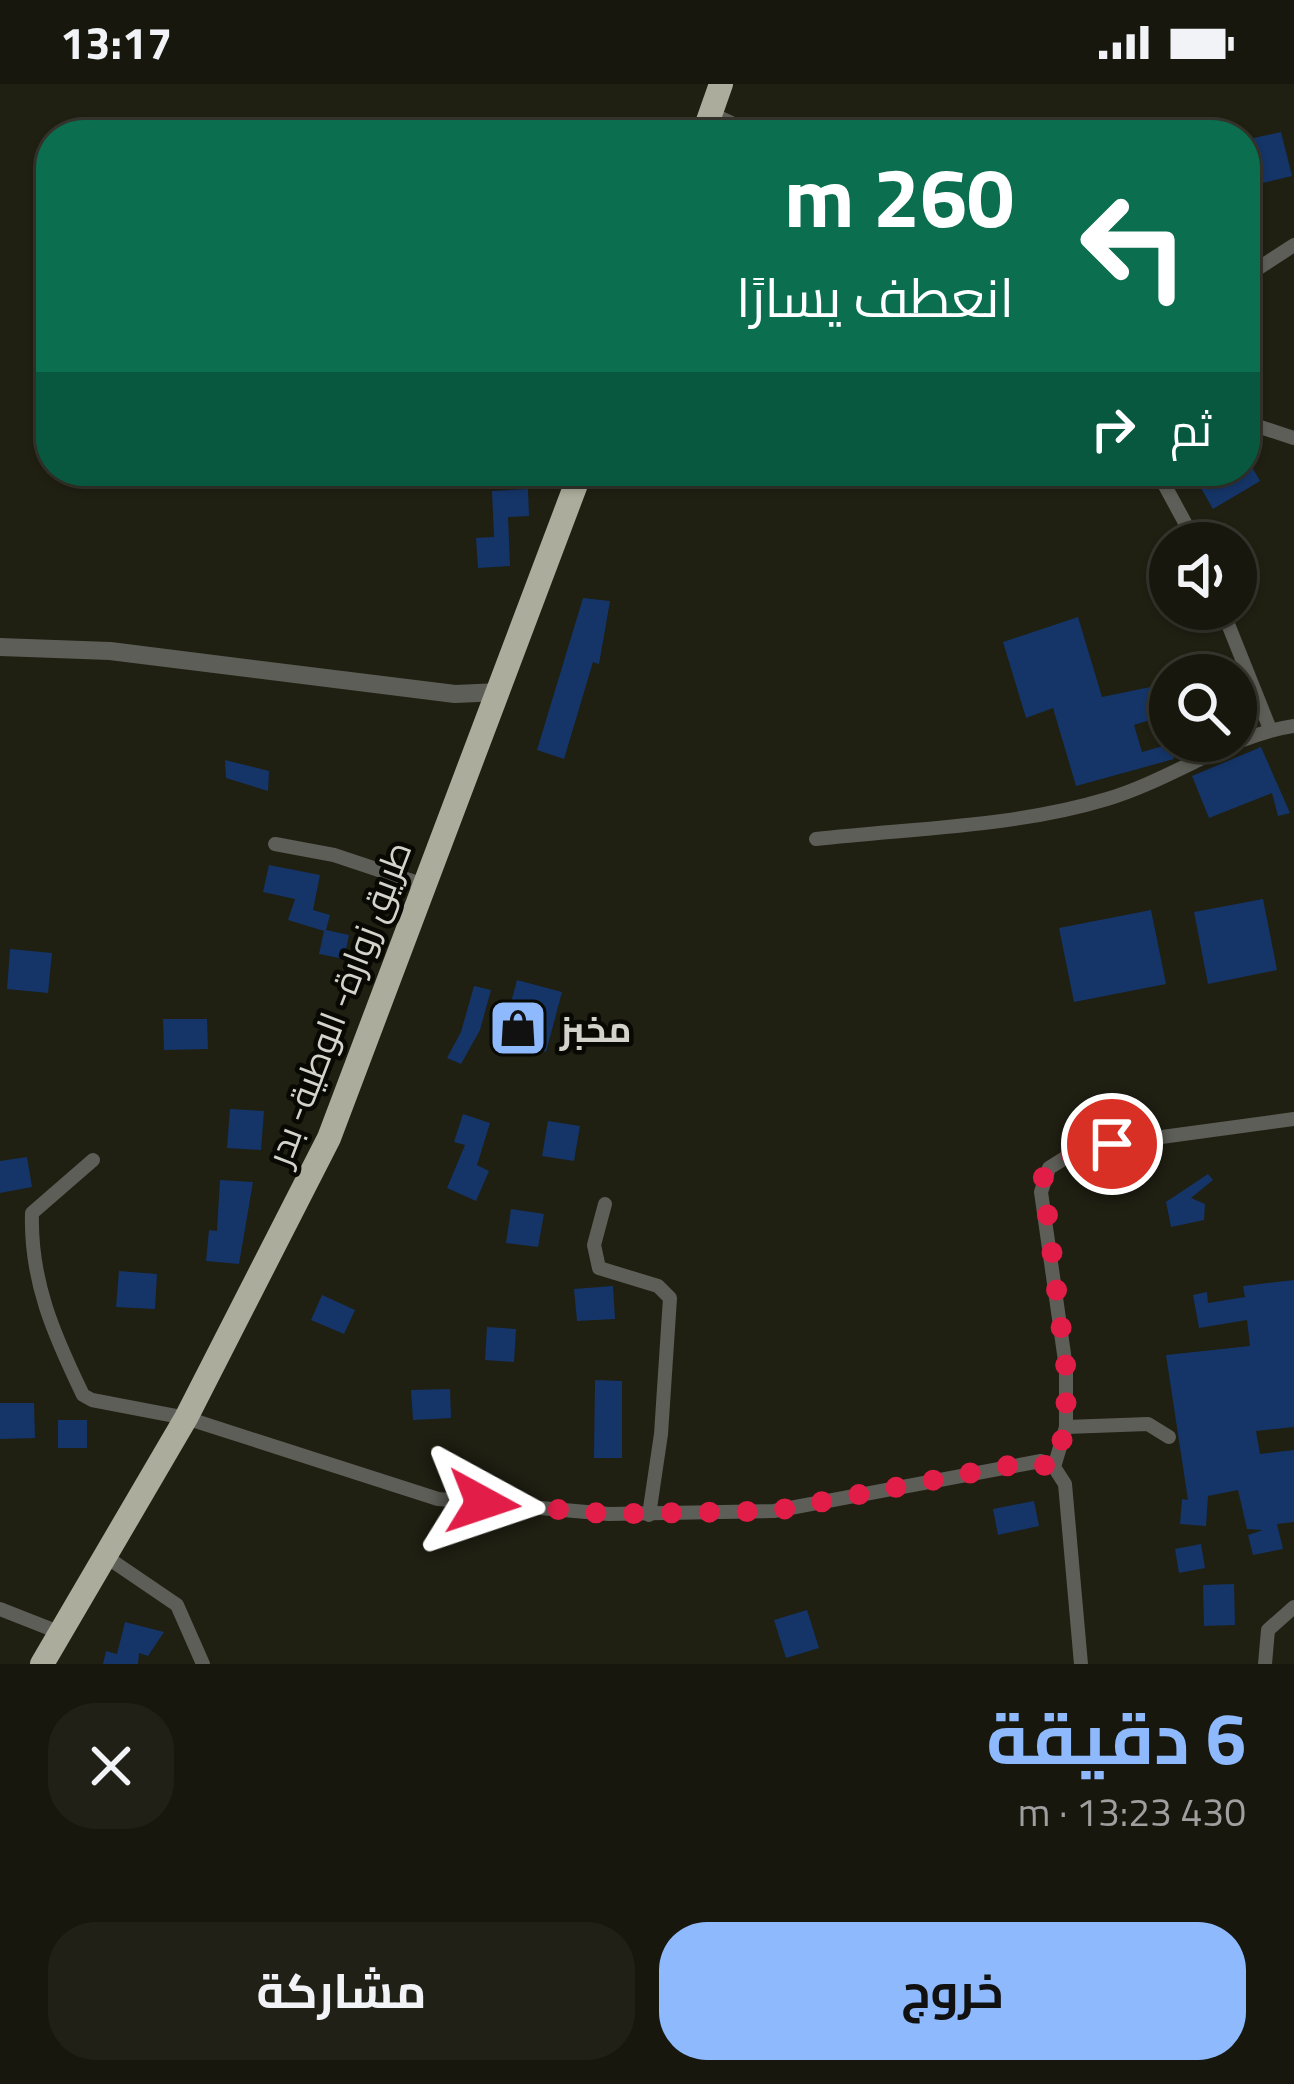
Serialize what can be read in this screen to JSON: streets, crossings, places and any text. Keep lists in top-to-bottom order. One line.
{"streets":{"highway":["طريق زوارة- الوطية- بدر"]},"places":{"shop":["مخبز"]},"page":{"status":"13:17","turn":["260 m","انعطف يسارًا"],"then":"ثم","heading":["6 دقيقة","430 m · 13:23"],"buttons":["خروج","مشاركة"]}}
